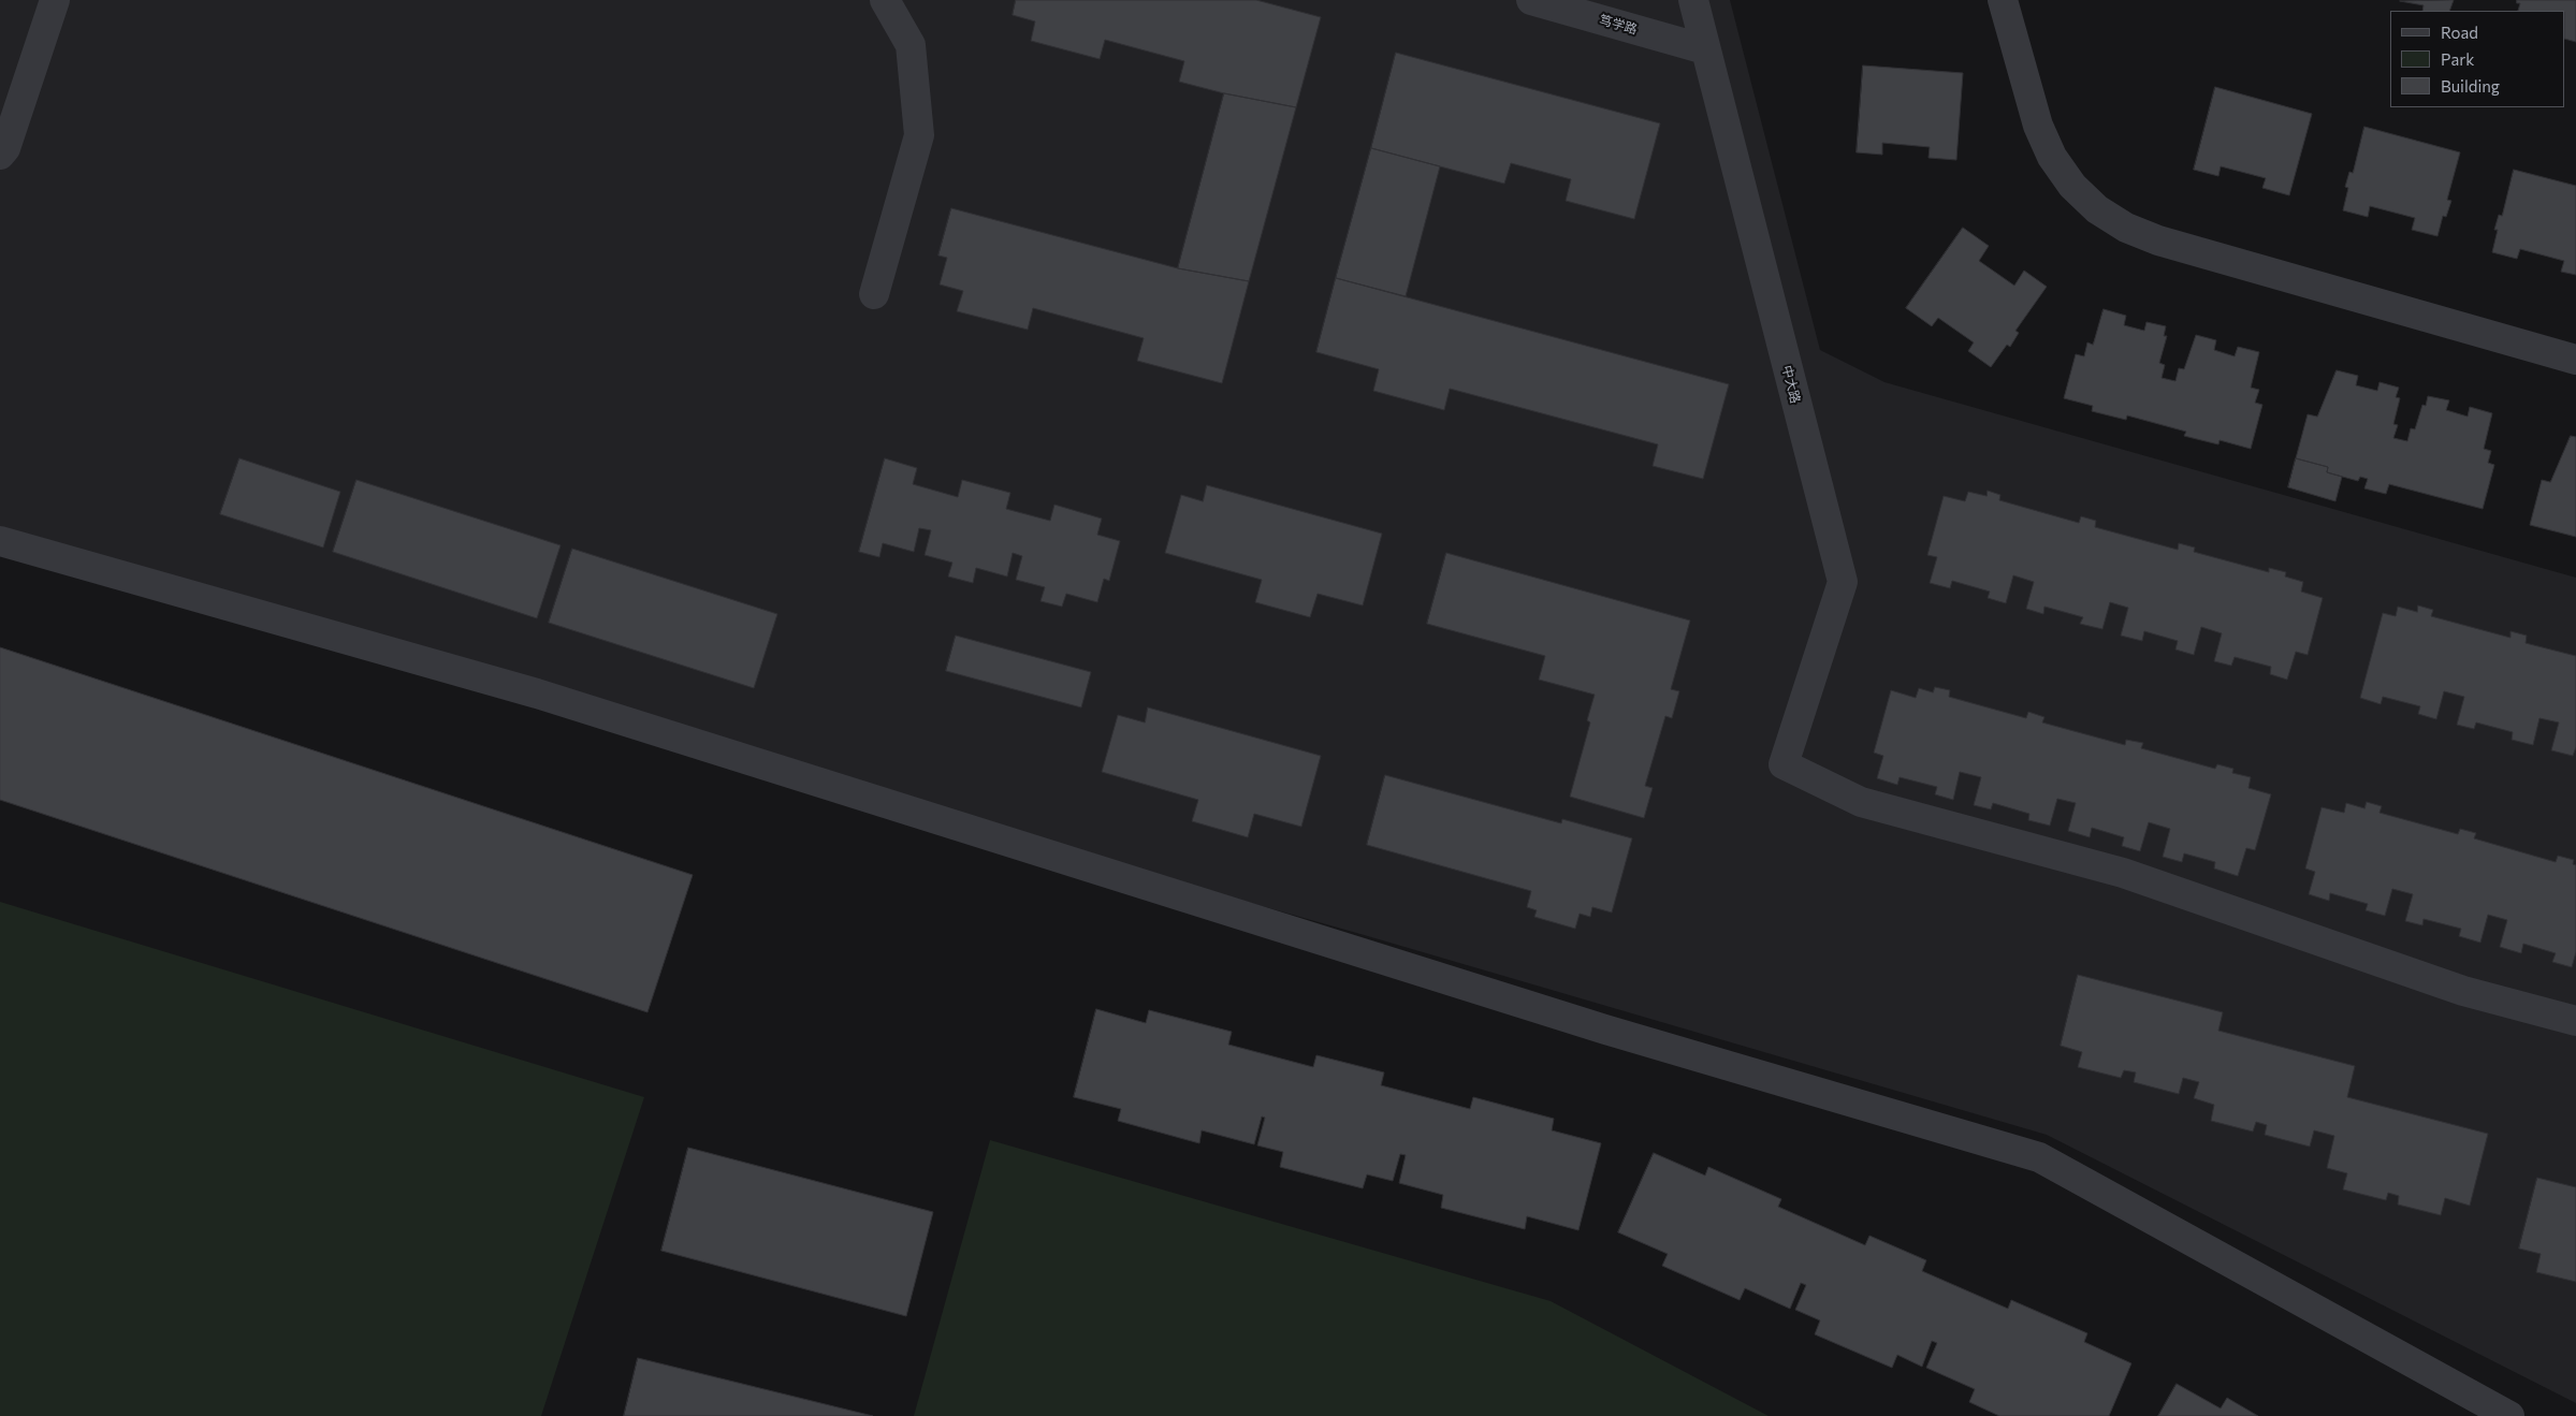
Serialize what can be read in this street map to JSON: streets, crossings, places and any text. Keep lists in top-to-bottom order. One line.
{"streets":{"street":["笃学路","中大路"]},"crossings":[["笃学路","中大路"]],"legend":["Road","Park","Building"]}
